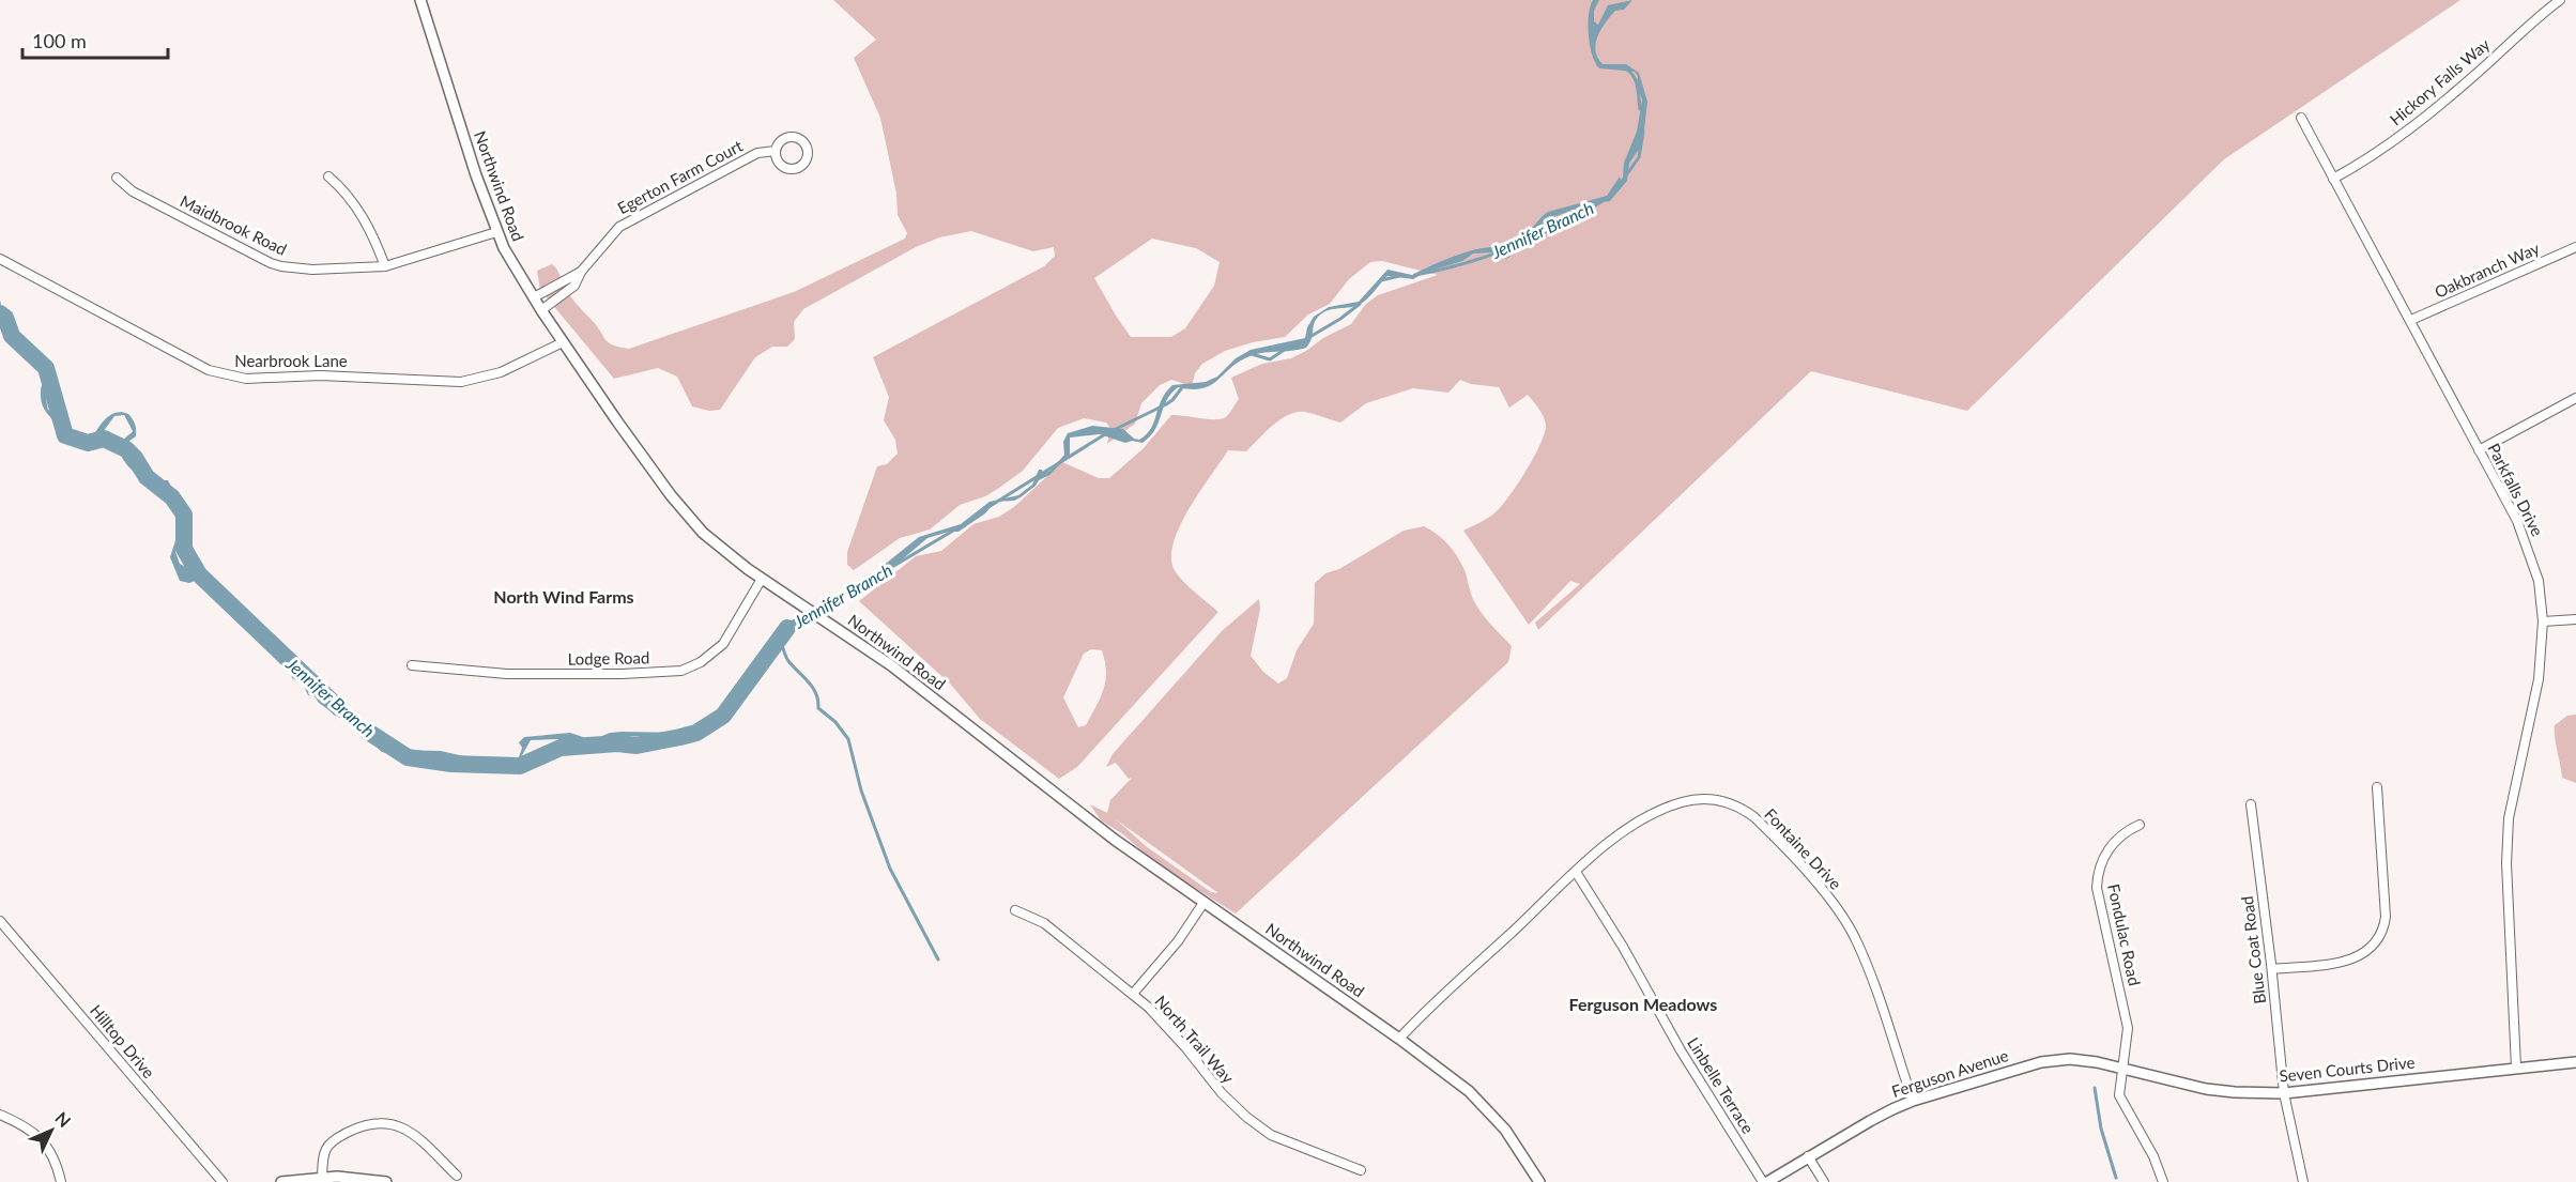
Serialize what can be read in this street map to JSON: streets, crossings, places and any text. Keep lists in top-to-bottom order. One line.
{"streets":{"street":["Hickory Falls Way","Egerton Farm Court","Northwind Road","Maidbrook Road","Oakbranch Way","Nearbrook Lane","Parkfalls Drive","Lodge Road","Fontaine Drive","Fondulac Road","Blue Coat Road","North Trail Way","Hilltop Drive","Seven Courts Drive","Ferguson Avenue","Linbelle Terrace"]},"crossings":[["Hickory Falls Way","Parkfalls Drive"],["Egerton Farm Court","Northwind Road"],["Northwind Road","Maidbrook Road"],["Northwind Road","Nearbrook Lane"],["Northwind Road","Lodge Road"],["Northwind Road","Fontaine Drive"],["Oakbranch Way","Parkfalls Drive"],["Parkfalls Drive","Seven Courts Drive"],["Fontaine Drive","Ferguson Avenue"],["Fontaine Drive","Linbelle Terrace"],["Fondulac Road","Seven Courts Drive"],["Fondulac Road","Ferguson Avenue"],["Blue Coat Road","Seven Courts Drive"],["Seven Courts Drive","Ferguson Avenue"],["Ferguson Avenue","Linbelle Terrace"]],"districts":["North Wind Farms","Ferguson Meadows"],"water":["Jennifer Branch"],"scale_bar":"100 m","north":"top right"}
